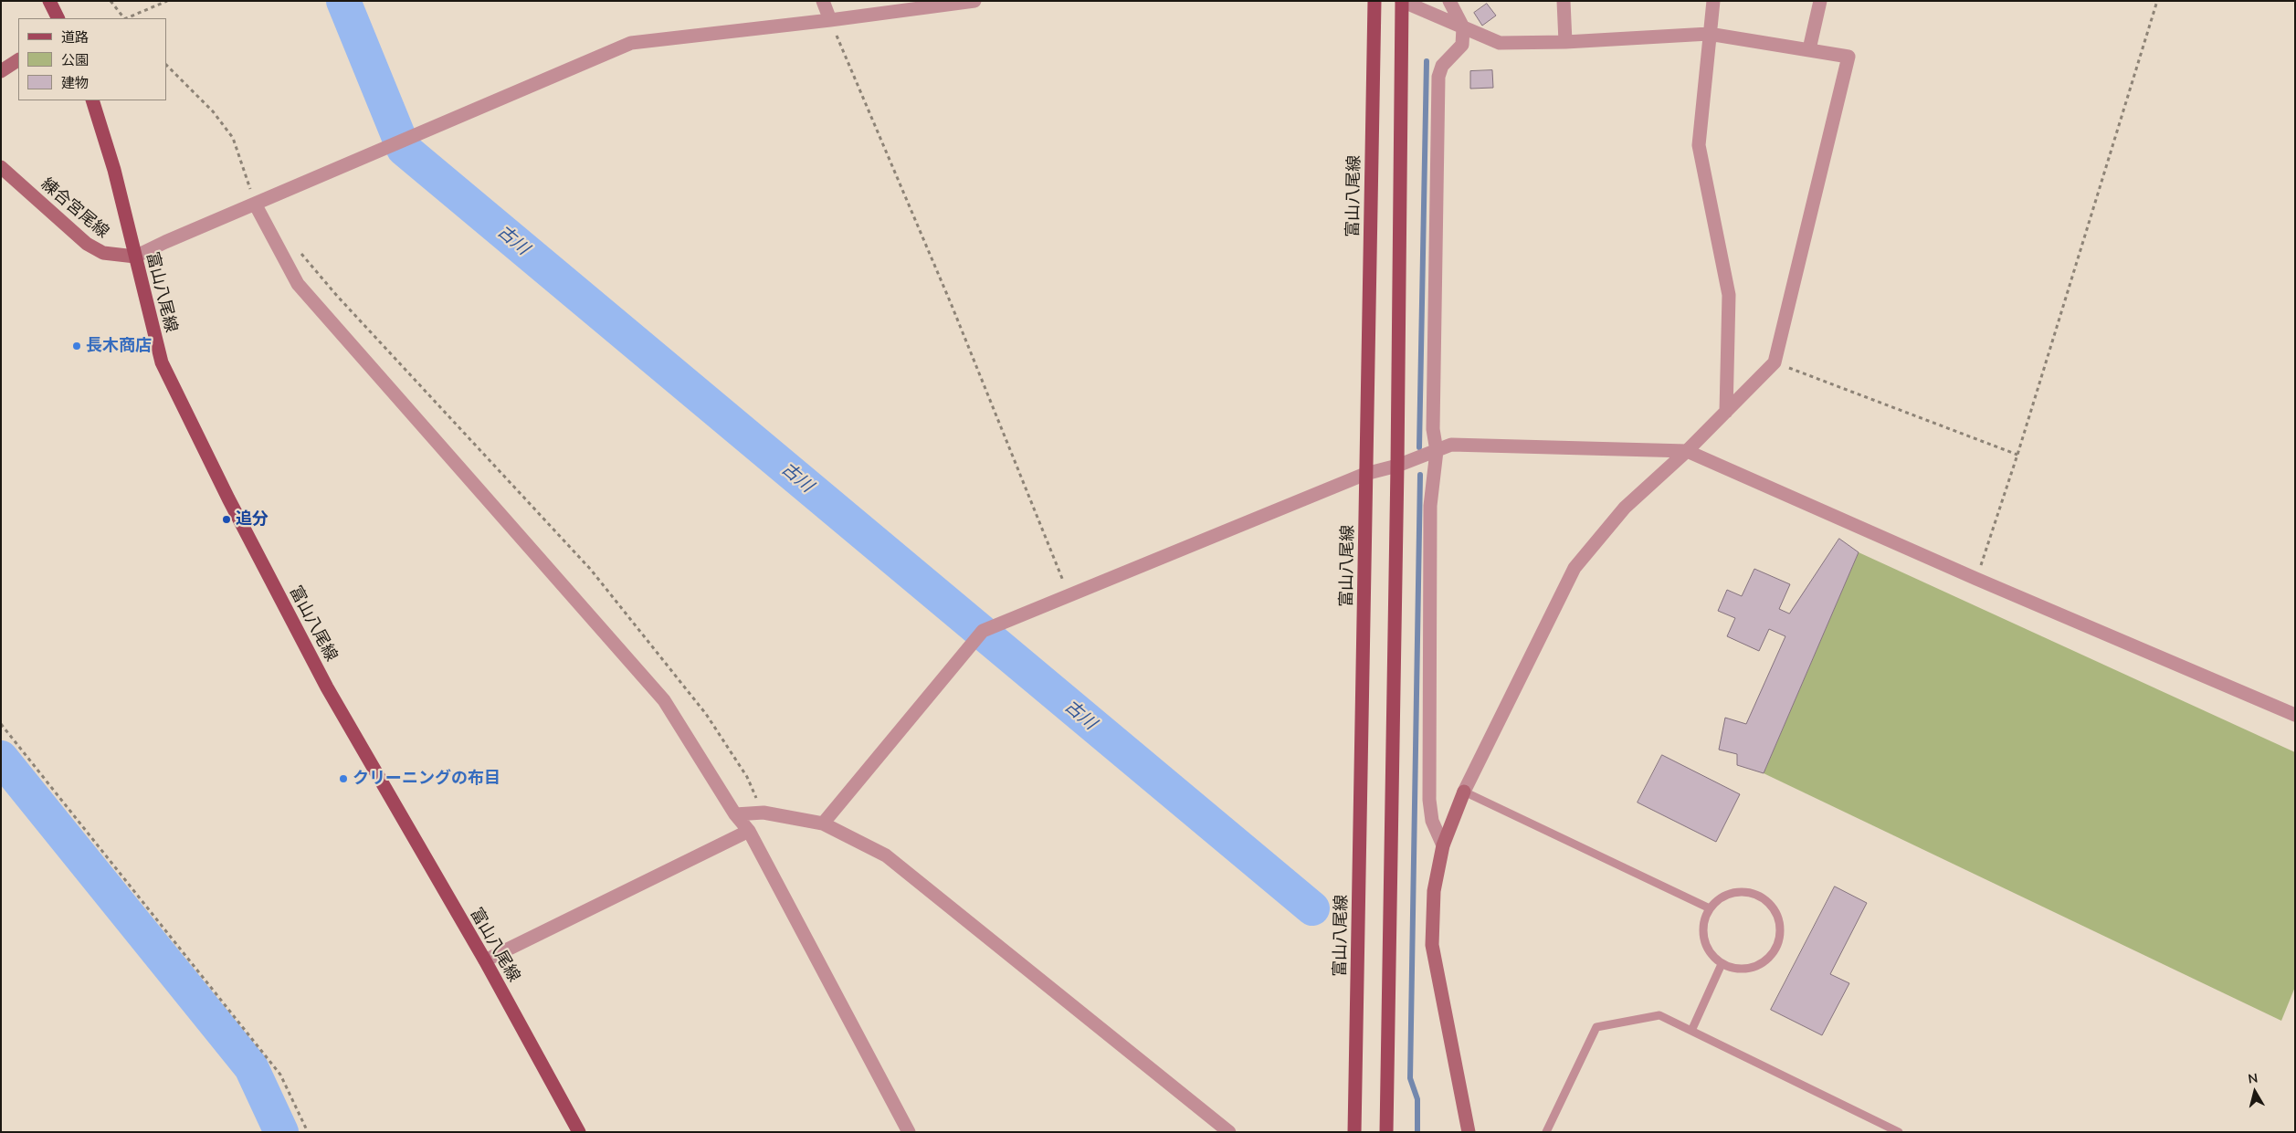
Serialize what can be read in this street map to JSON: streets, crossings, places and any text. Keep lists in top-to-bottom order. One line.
{"streets":{"main road":["富山八尾線"],"street":["練合宮尾線"]},"crossings":[["富山八尾線","練合宮尾線"]],"water":["古川"],"places":["長木商店","追分","クリーニングの布目"],"legend":["道路","公園","建物"],"north":"top"}
